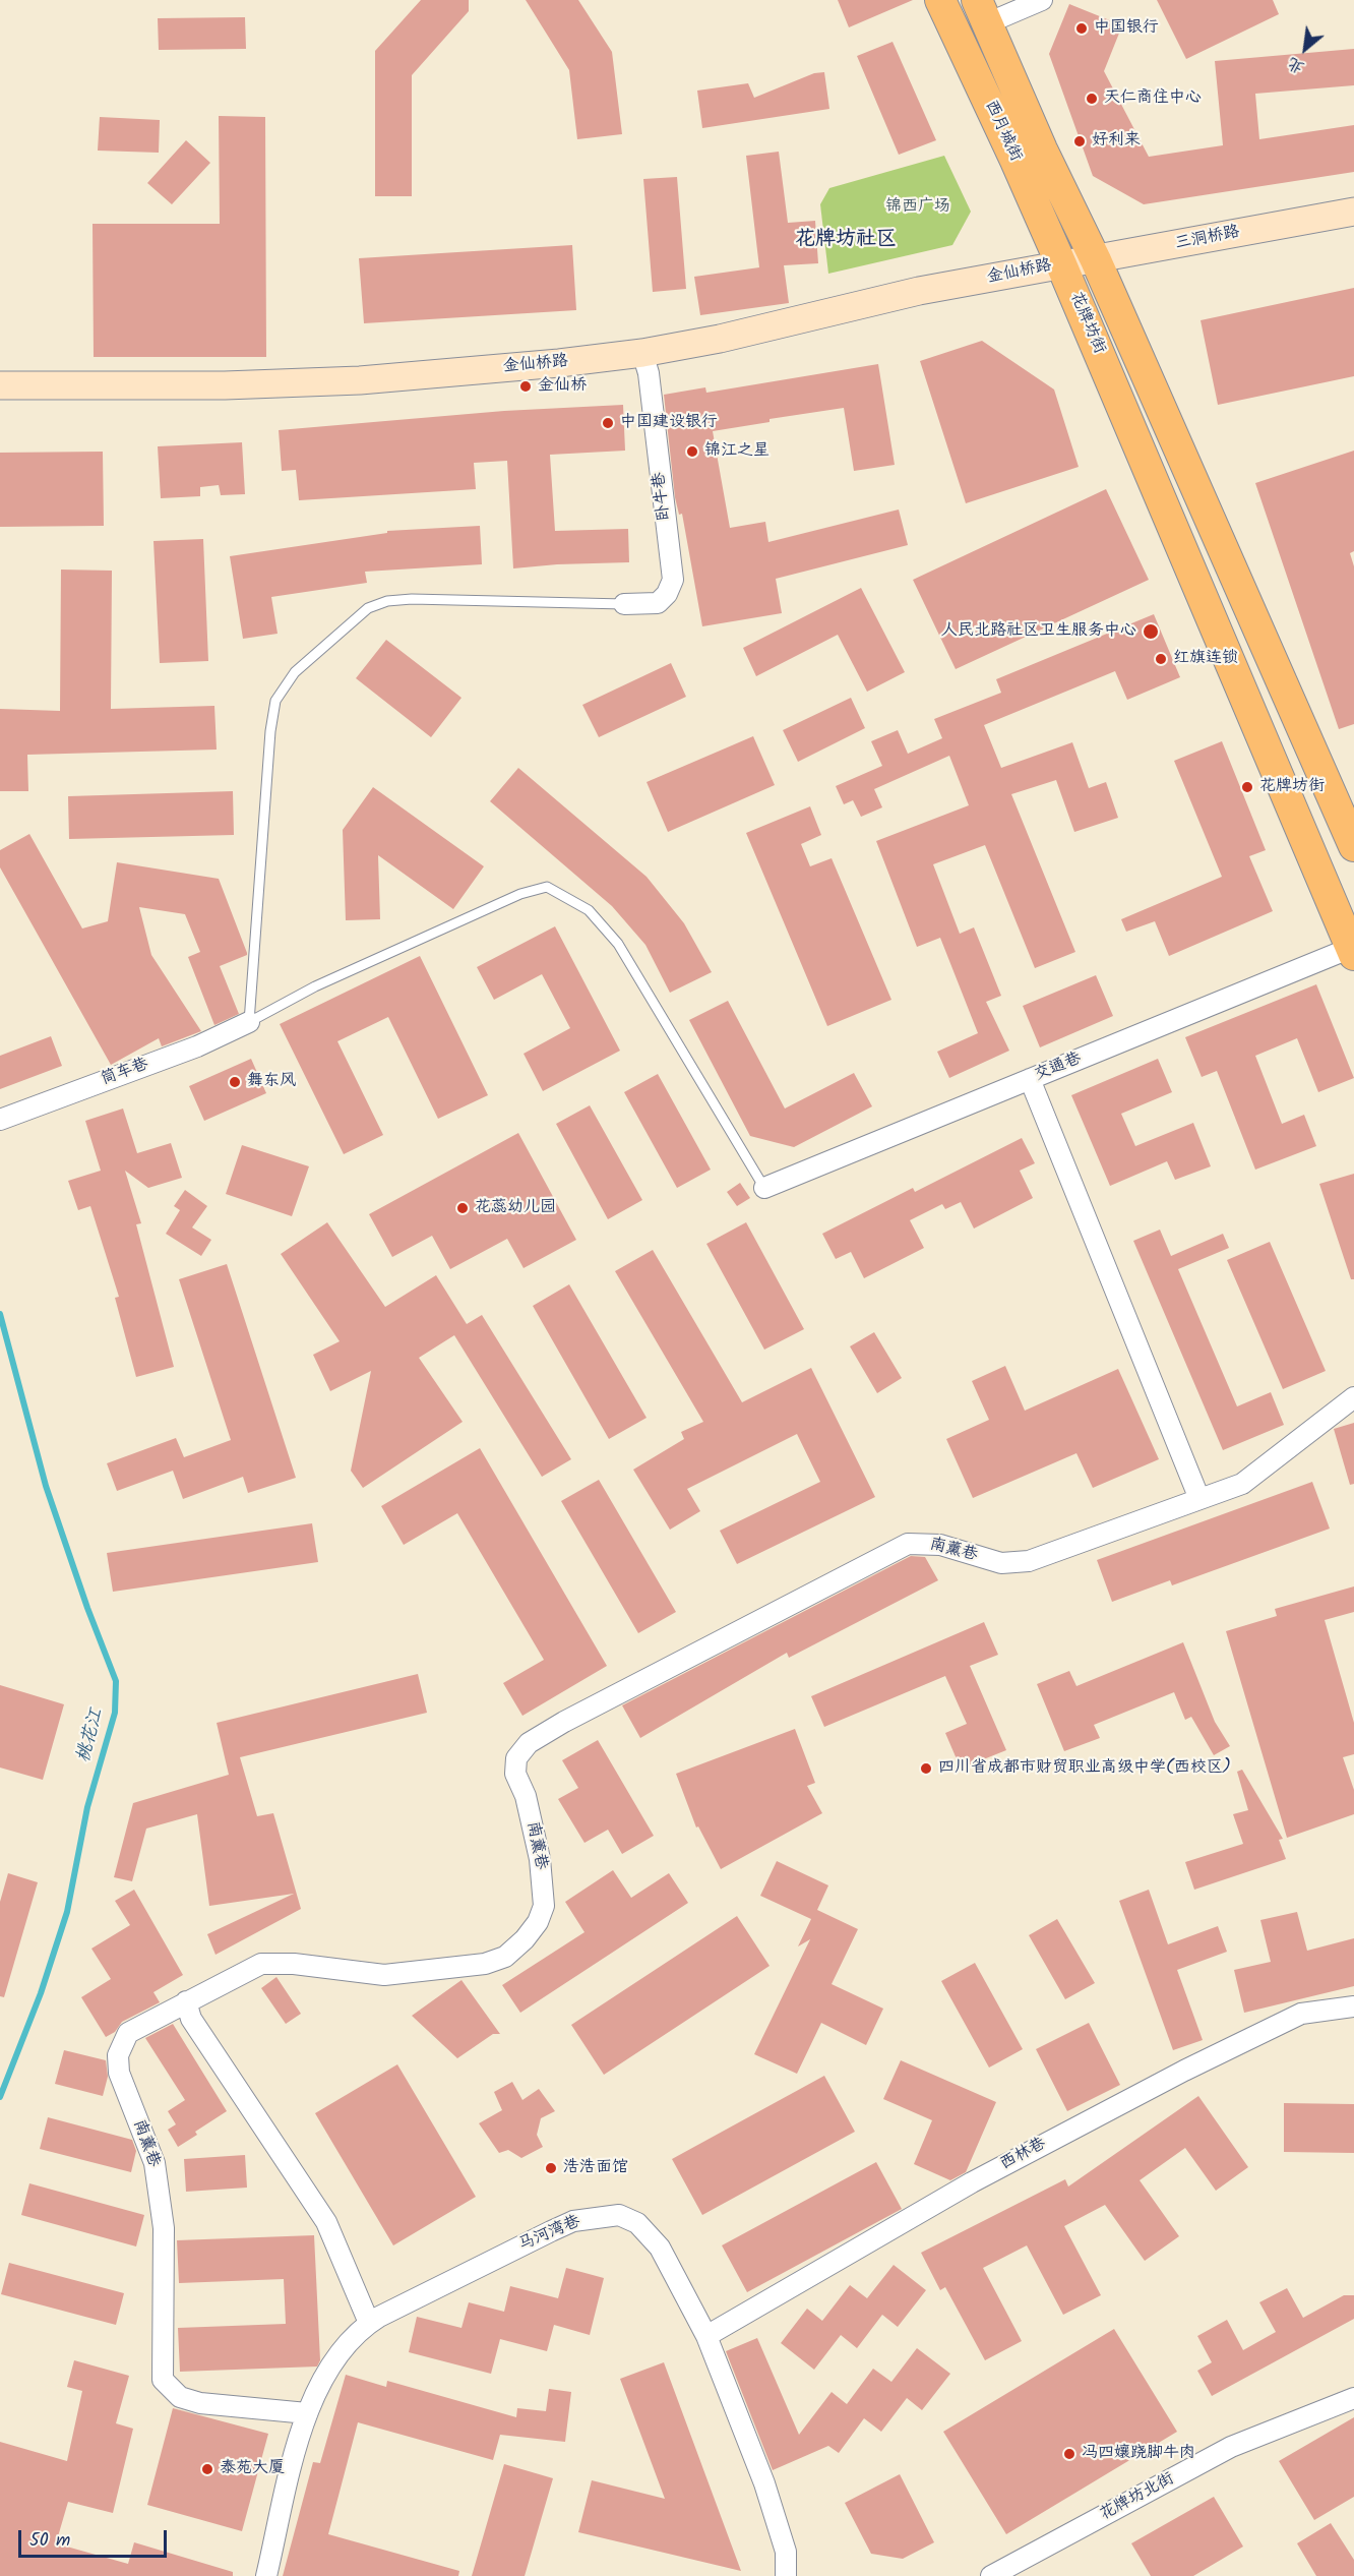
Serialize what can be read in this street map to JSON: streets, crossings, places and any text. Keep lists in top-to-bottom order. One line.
{"streets":{"main road":["西月城街","花牌坊街"],"street":["三洞桥路","金仙桥路","卧牛巷","交通巷","筒车巷","南薰巷","西林巷","马河湾巷","花牌坊北街"]},"crossings":[["西月城街","三洞桥路"],["西月城街","金仙桥路"],["西月城街","花牌坊街"],["三洞桥路","金仙桥路"],["三洞桥路","花牌坊街"],["金仙桥路","花牌坊街"],["金仙桥路","卧牛巷"],["花牌坊街","交通巷"],["南薰巷","马河湾巷"],["西林巷","马河湾巷"]],"districts":["花牌坊社区"],"water":["桃花江"],"parks":["锦西广场"],"places":["中国银行","天仁商住中心","好利来","金仙桥","中国建设银行","锦江之星","人民北路社区卫生服务中心","红旗连锁","花牌坊街","舞东风","花蕊幼儿园","四川省成都市财贸职业高级中学(西校区)","浩浩面馆","冯四孃跷脚牛肉","泰苑大厦"],"scale_bar":"50 m","north":"bottom left"}
